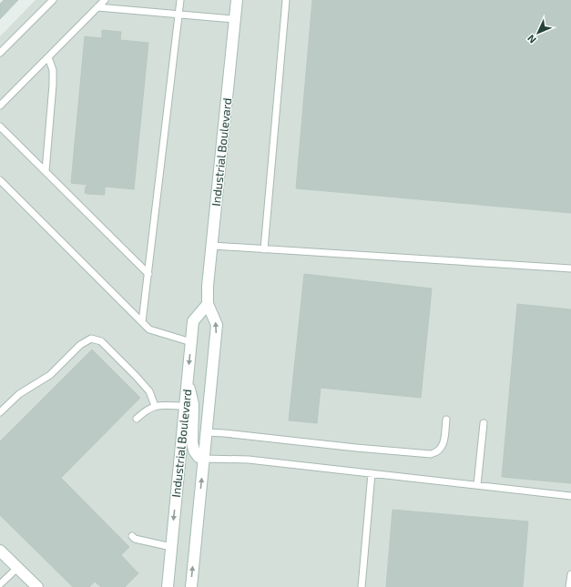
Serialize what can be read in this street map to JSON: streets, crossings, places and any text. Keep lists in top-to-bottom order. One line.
{"streets":{"main road":["Industrial Boulevard"]},"north":"bottom left"}
